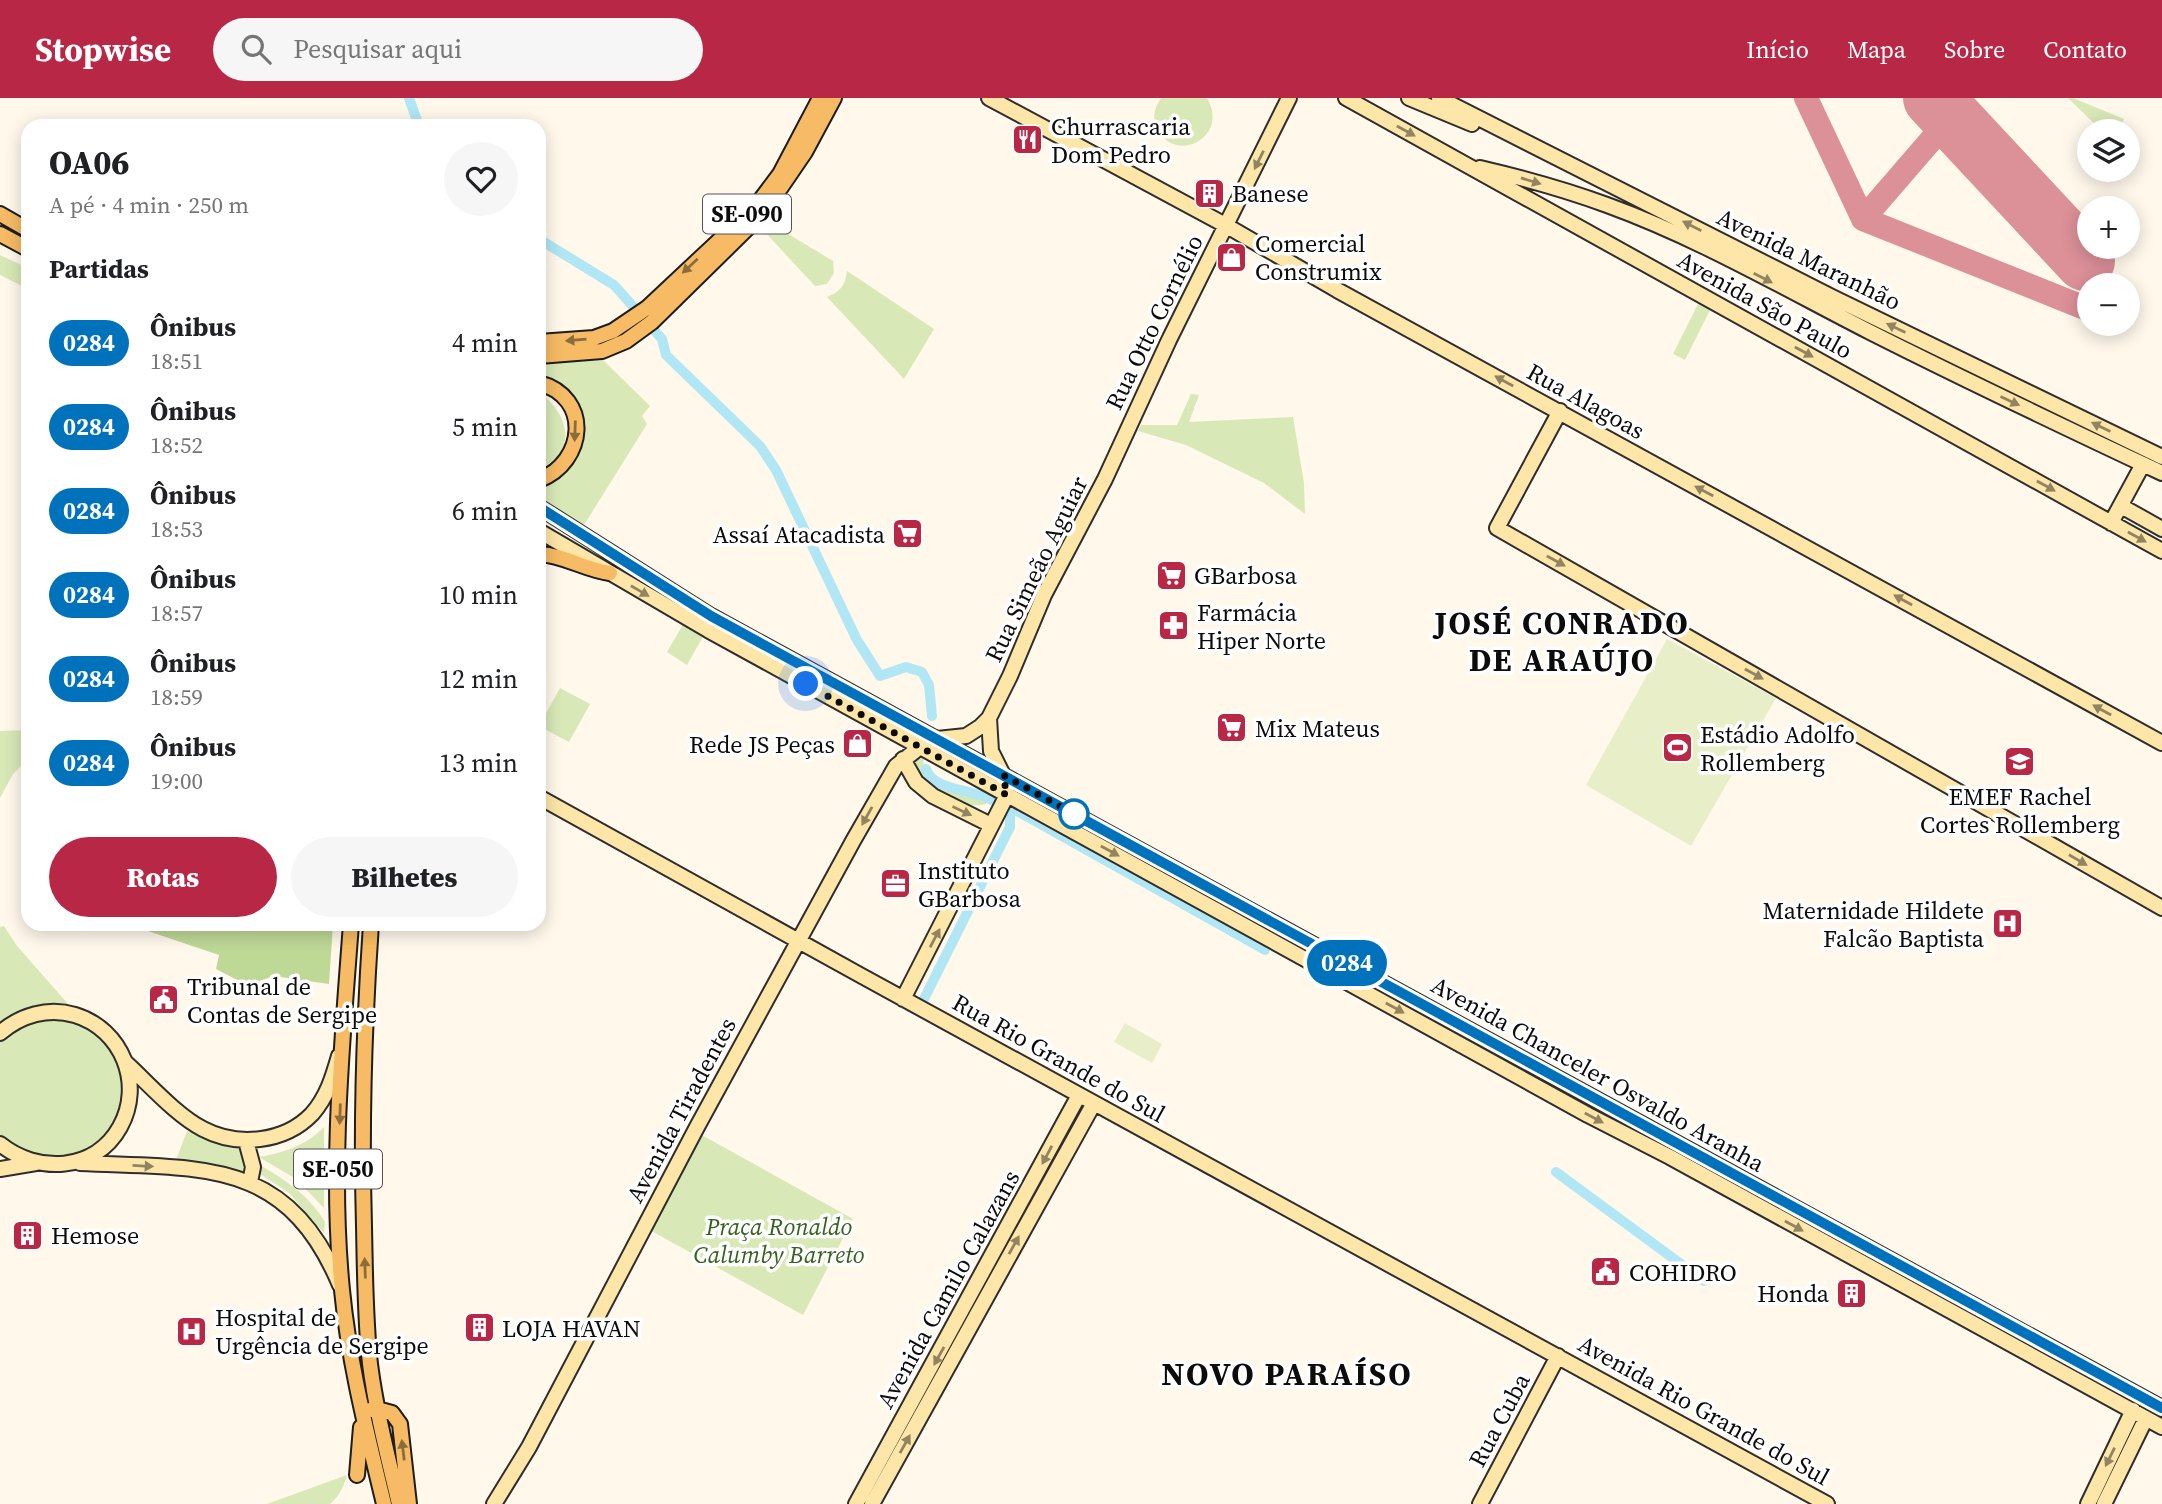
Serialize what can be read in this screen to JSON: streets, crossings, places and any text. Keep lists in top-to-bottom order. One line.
{"streets":{"main road":["SE-090","SE-050"],"street":["Avenida Maranhão","Avenida São Paulo","Rua Otto Cornélio","Rua Alagoas","Rua Simeão Aguiar","Rua Rio Grande do Sul","Avenida Chanceler Osvaldo Aranha","Avenida Tiradentes","Avenida Camilo Calazans","Avenida Rio Grande do Sul","Rua Cuba"]},"crossings":[["Avenida Maranhão","Avenida São Paulo"],["Rua Otto Cornélio","Rua Alagoas"],["Rua Otto Cornélio","Rua Simeão Aguiar"],["Rua Rio Grande do Sul","Avenida Tiradentes"],["Rua Rio Grande do Sul","Avenida Camilo Calazans"],["Rua Rio Grande do Sul","Avenida Rio Grande do Sul"],["Rua Rio Grande do Sul","Rua Cuba"],["Avenida Chanceler Osvaldo Aranha","Avenida Tiradentes"],["Avenida Rio Grande do Sul","Rua Cuba"]],"one_way":["Avenida São Paulo","Rua Otto Cornélio","Rua Alagoas"],"districts":["JOSÉ CONRADO DE ARAÚJO","NOVO PARAÍSO"],"parks":["Praça Ronaldo Calumby Barreto"],"places":{"restaurant":["Churrascaria Dom Pedro"],"building":["Banese","Hemose","Honda","LOJA HAVAN"],"shop":["Comercial Construmix","Rede JS Peças"],"supermarket":["Assaí Atacadista","GBarbosa","Mix Mateus"],"pharmacy":["Farmácia Hiper Norte"],"sports":["Estádio Adolfo Rollemberg"],"school or university":["EMEF Rachel Cortes Rollemberg"],"office":["Instituto GBarbosa"],"hospital":["Maternidade Hildete Falcão Baptista","Hospital de Urgência de Sergipe"],"public building":["Tribunal de Contas de Sergipe","COHIDRO"]},"lines":["bus line 0284"],"page":{"header":"Stopwise","search":"Pesquisar aqui","nav":["Início","Mapa","Sobre","Contato"],"on_map":"0284","map_buttons":["+","−"],"heading":[["OA06","A pé · 4 min · 250 m"],"Partidas"],"list":[{"mark":"0284","name":"Ônibus","note":"18:51","value":"4 min"},{"mark":"0284","name":"Ônibus","note":"18:52","value":"5 min"},{"mark":"0284","name":"Ônibus","note":"18:53","value":"6 min"},{"mark":"0284","name":"Ônibus","note":"18:57","value":"10 min"},{"mark":"0284","name":"Ônibus","note":"18:59","value":"12 min"},{"mark":"0284","name":"Ônibus","note":"19:00","value":"13 min"}],"buttons":["Rotas","Bilhetes"]}}
